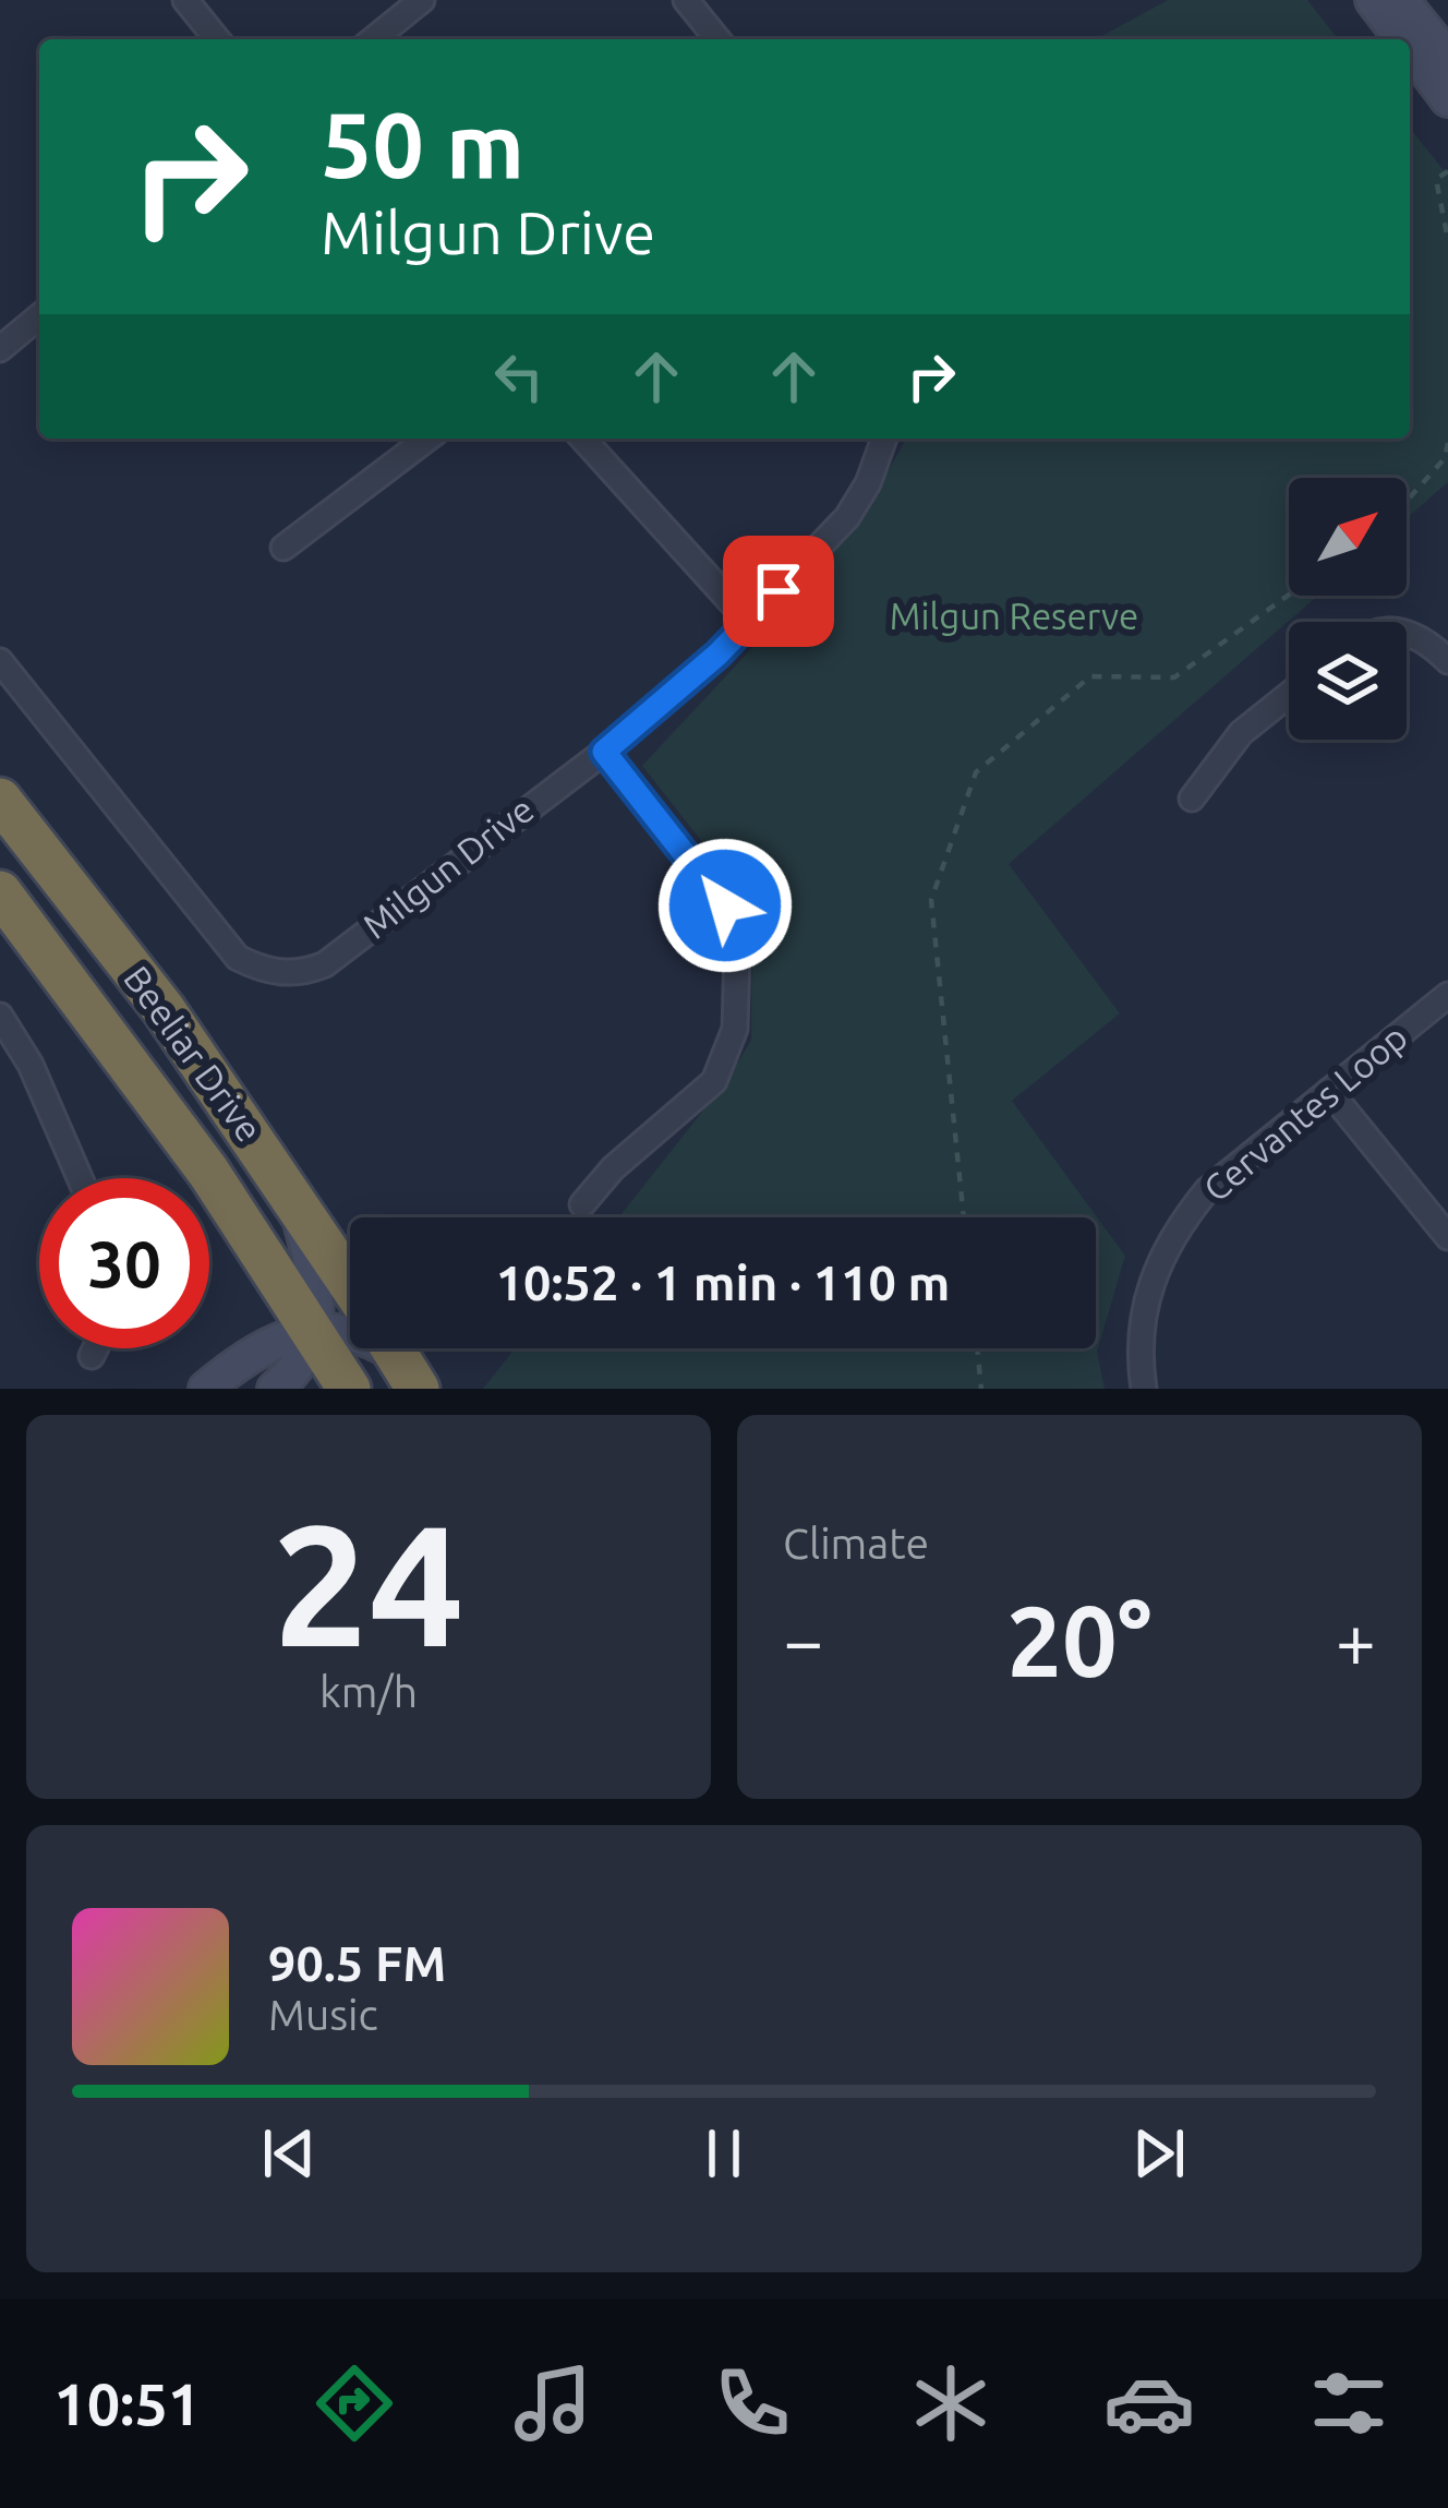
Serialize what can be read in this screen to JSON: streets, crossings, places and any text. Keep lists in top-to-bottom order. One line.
{"streets":{"highway":["Beeliar Drive"],"street":["Milgun Drive","Cervantes Loop"]},"parks":["Milgun Reserve"],"north":"top right","page":{"turn":["50 m","Milgun Drive"],"limit":"30","trip":"10:52 · 1 min · 110 m","tile":[["24","km/h"],"Climate"],"heat":["−","20°","+"],"song":["90.5 FM","Music"],"tabs":"10:51"}}
